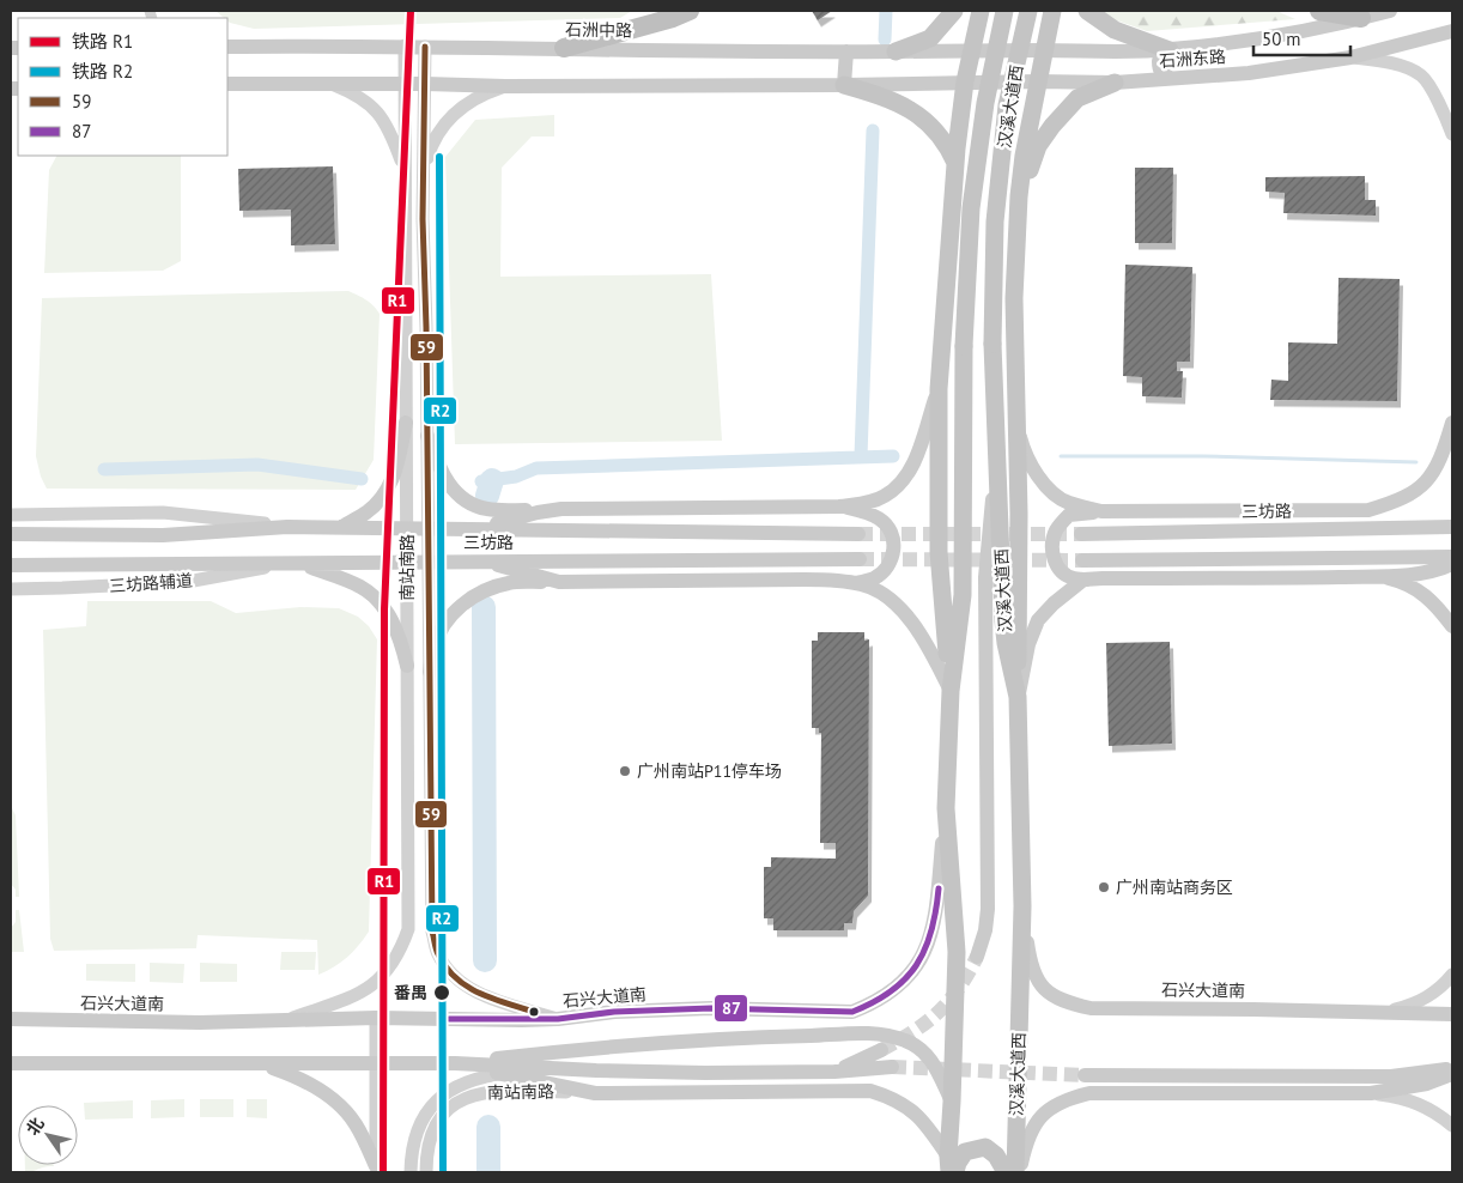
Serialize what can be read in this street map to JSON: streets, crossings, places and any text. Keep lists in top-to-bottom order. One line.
{"streets":{"main road":["石洲中路","石洲东路","汉溪大道西","三坊路","石兴大道南"],"street":["南站南路","三坊路辅道"]},"crossings":[["石洲中路","石洲东路"],["石洲中路","南站南路"],["汉溪大道西","石兴大道南"],["三坊路","南站南路"],["三坊路","三坊路辅道"],["南站南路","石兴大道南"]],"places":["广州南站P11停车场","广州南站商务区","番禺"],"lines":["rail line R1","transit line 59","rail line R2","transit line 87"],"legend":["铁路 R1","铁路 R2","59","87"],"scale_bar":"50 m","north":"top left"}
